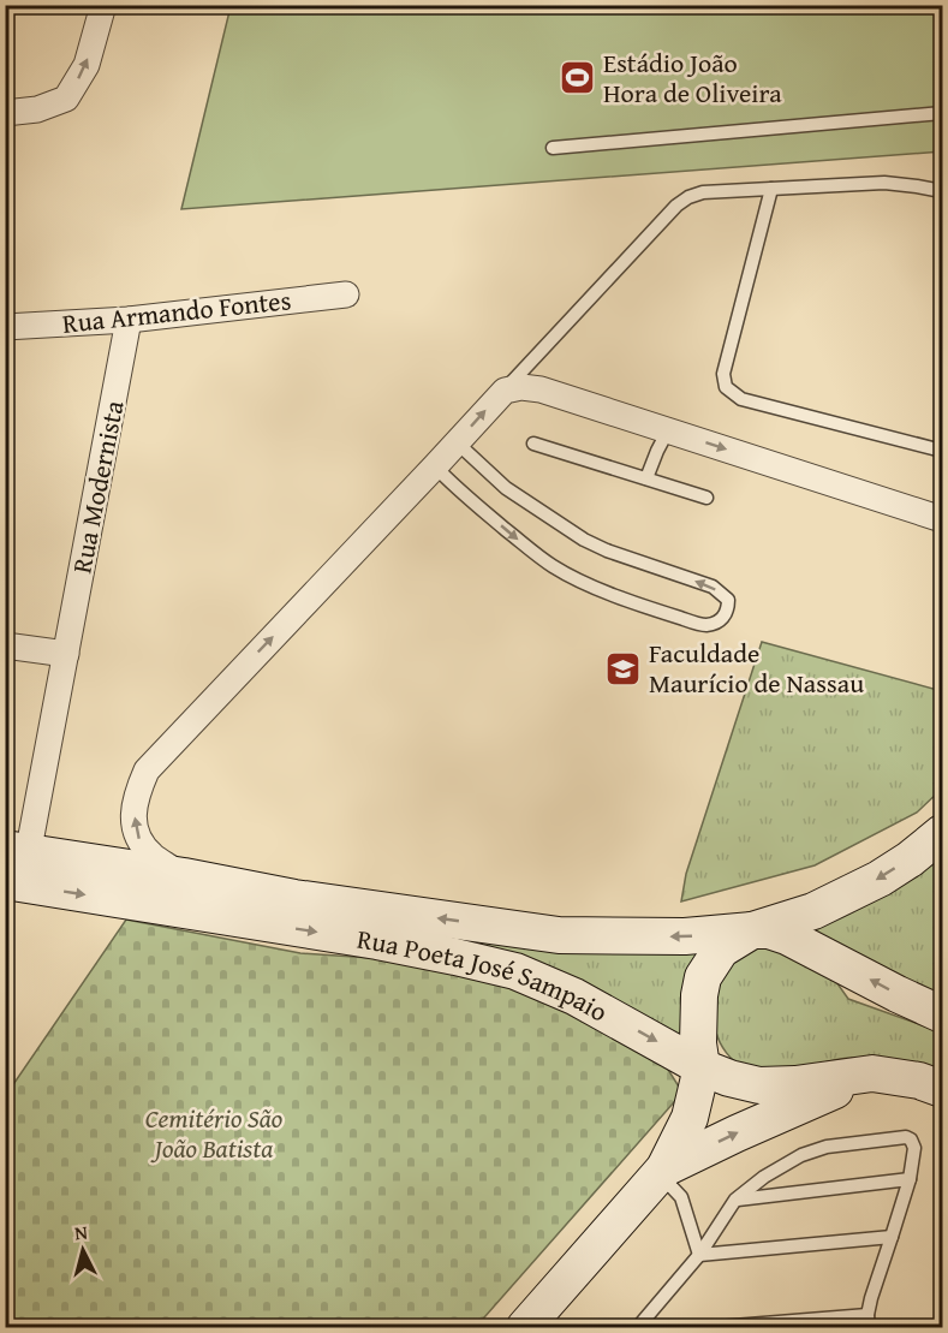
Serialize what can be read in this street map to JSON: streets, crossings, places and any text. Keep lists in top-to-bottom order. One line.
{"streets":{"main road":["Rua Poeta José Sampaio"],"street":["Rua Armando Fontes","Rua Modernista"]},"crossings":[["Rua Armando Fontes","Rua Modernista"],["Rua Modernista","Rua Poeta José Sampaio"]],"parks":["Cemitério São João Batista"],"places":{"sports":["Estádio João Hora de Oliveira"],"school or university":["Faculdade Maurício de Nassau"]},"north":"top"}
